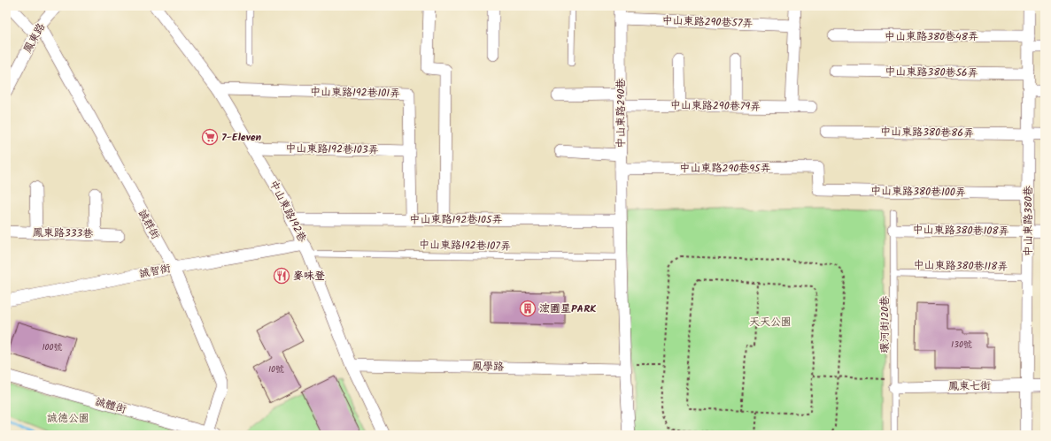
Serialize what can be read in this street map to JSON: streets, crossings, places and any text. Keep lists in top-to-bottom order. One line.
{"streets":{"street":["中山東路290巷57弄","中山東路380巷48弄","鳳東路","中山東路380巷56弄","中山東路192巷101弄","中山東路290巷79弄","中山東路290巷","中山東路380巷86弄","中山東路192巷103弄","中山東路290巷95弄","中山東路380巷100弄","中山東路192巷","中山東路192巷105弄","中山東路380巷","誠群街","中山東路380巷108弄","鳳東路333巷","誠智街","鳳學路","鳳東七街","誠體街"],"lane":["中山東路192巷107弄","中山東路380巷118弄","環河街120巷"]},"crossings":[["中山東路290巷57弄","中山東路290巷"],["中山東路380巷48弄","中山東路380巷"],["鳳東路","誠群街"],["中山東路380巷56弄","中山東路380巷"],["中山東路192巷101弄","中山東路192巷103弄"],["中山東路192巷101弄","中山東路192巷"],["中山東路192巷101弄","中山東路192巷105弄"],["中山東路290巷79弄","中山東路290巷"],["中山東路290巷","中山東路290巷95弄"],["中山東路290巷","中山東路192巷105弄"],["中山東路290巷","中山東路192巷107弄"],["中山東路290巷","鳳學路"],["中山東路380巷86弄","中山東路380巷"],["中山東路192巷103弄","中山東路192巷"],["中山東路290巷95弄","中山東路380巷100弄"],["中山東路380巷100弄","中山東路380巷"],["中山東路192巷","中山東路192巷105弄"],["中山東路192巷","中山東路192巷107弄"],["中山東路192巷","誠智街"],["中山東路192巷","鳳學路"],["中山東路380巷","中山東路380巷108弄"],["中山東路380巷","中山東路380巷118弄"],["中山東路380巷","鳳東七街"],["誠群街","誠智街"],["誠群街","誠體街"],["中山東路380巷108弄","環河街120巷"],["中山東路192巷107弄","誠智街"],["中山東路380巷118弄","環河街120巷"],["環河街120巷","鳳東七街"]],"parks":["天天公園","誠德公園"],"places":{"supermarket":["7-Eleven"],"restaurant":["麥味登"],"building":["浤圃星PARK"]},"house_numbers":["130號","100號","10號"]}
